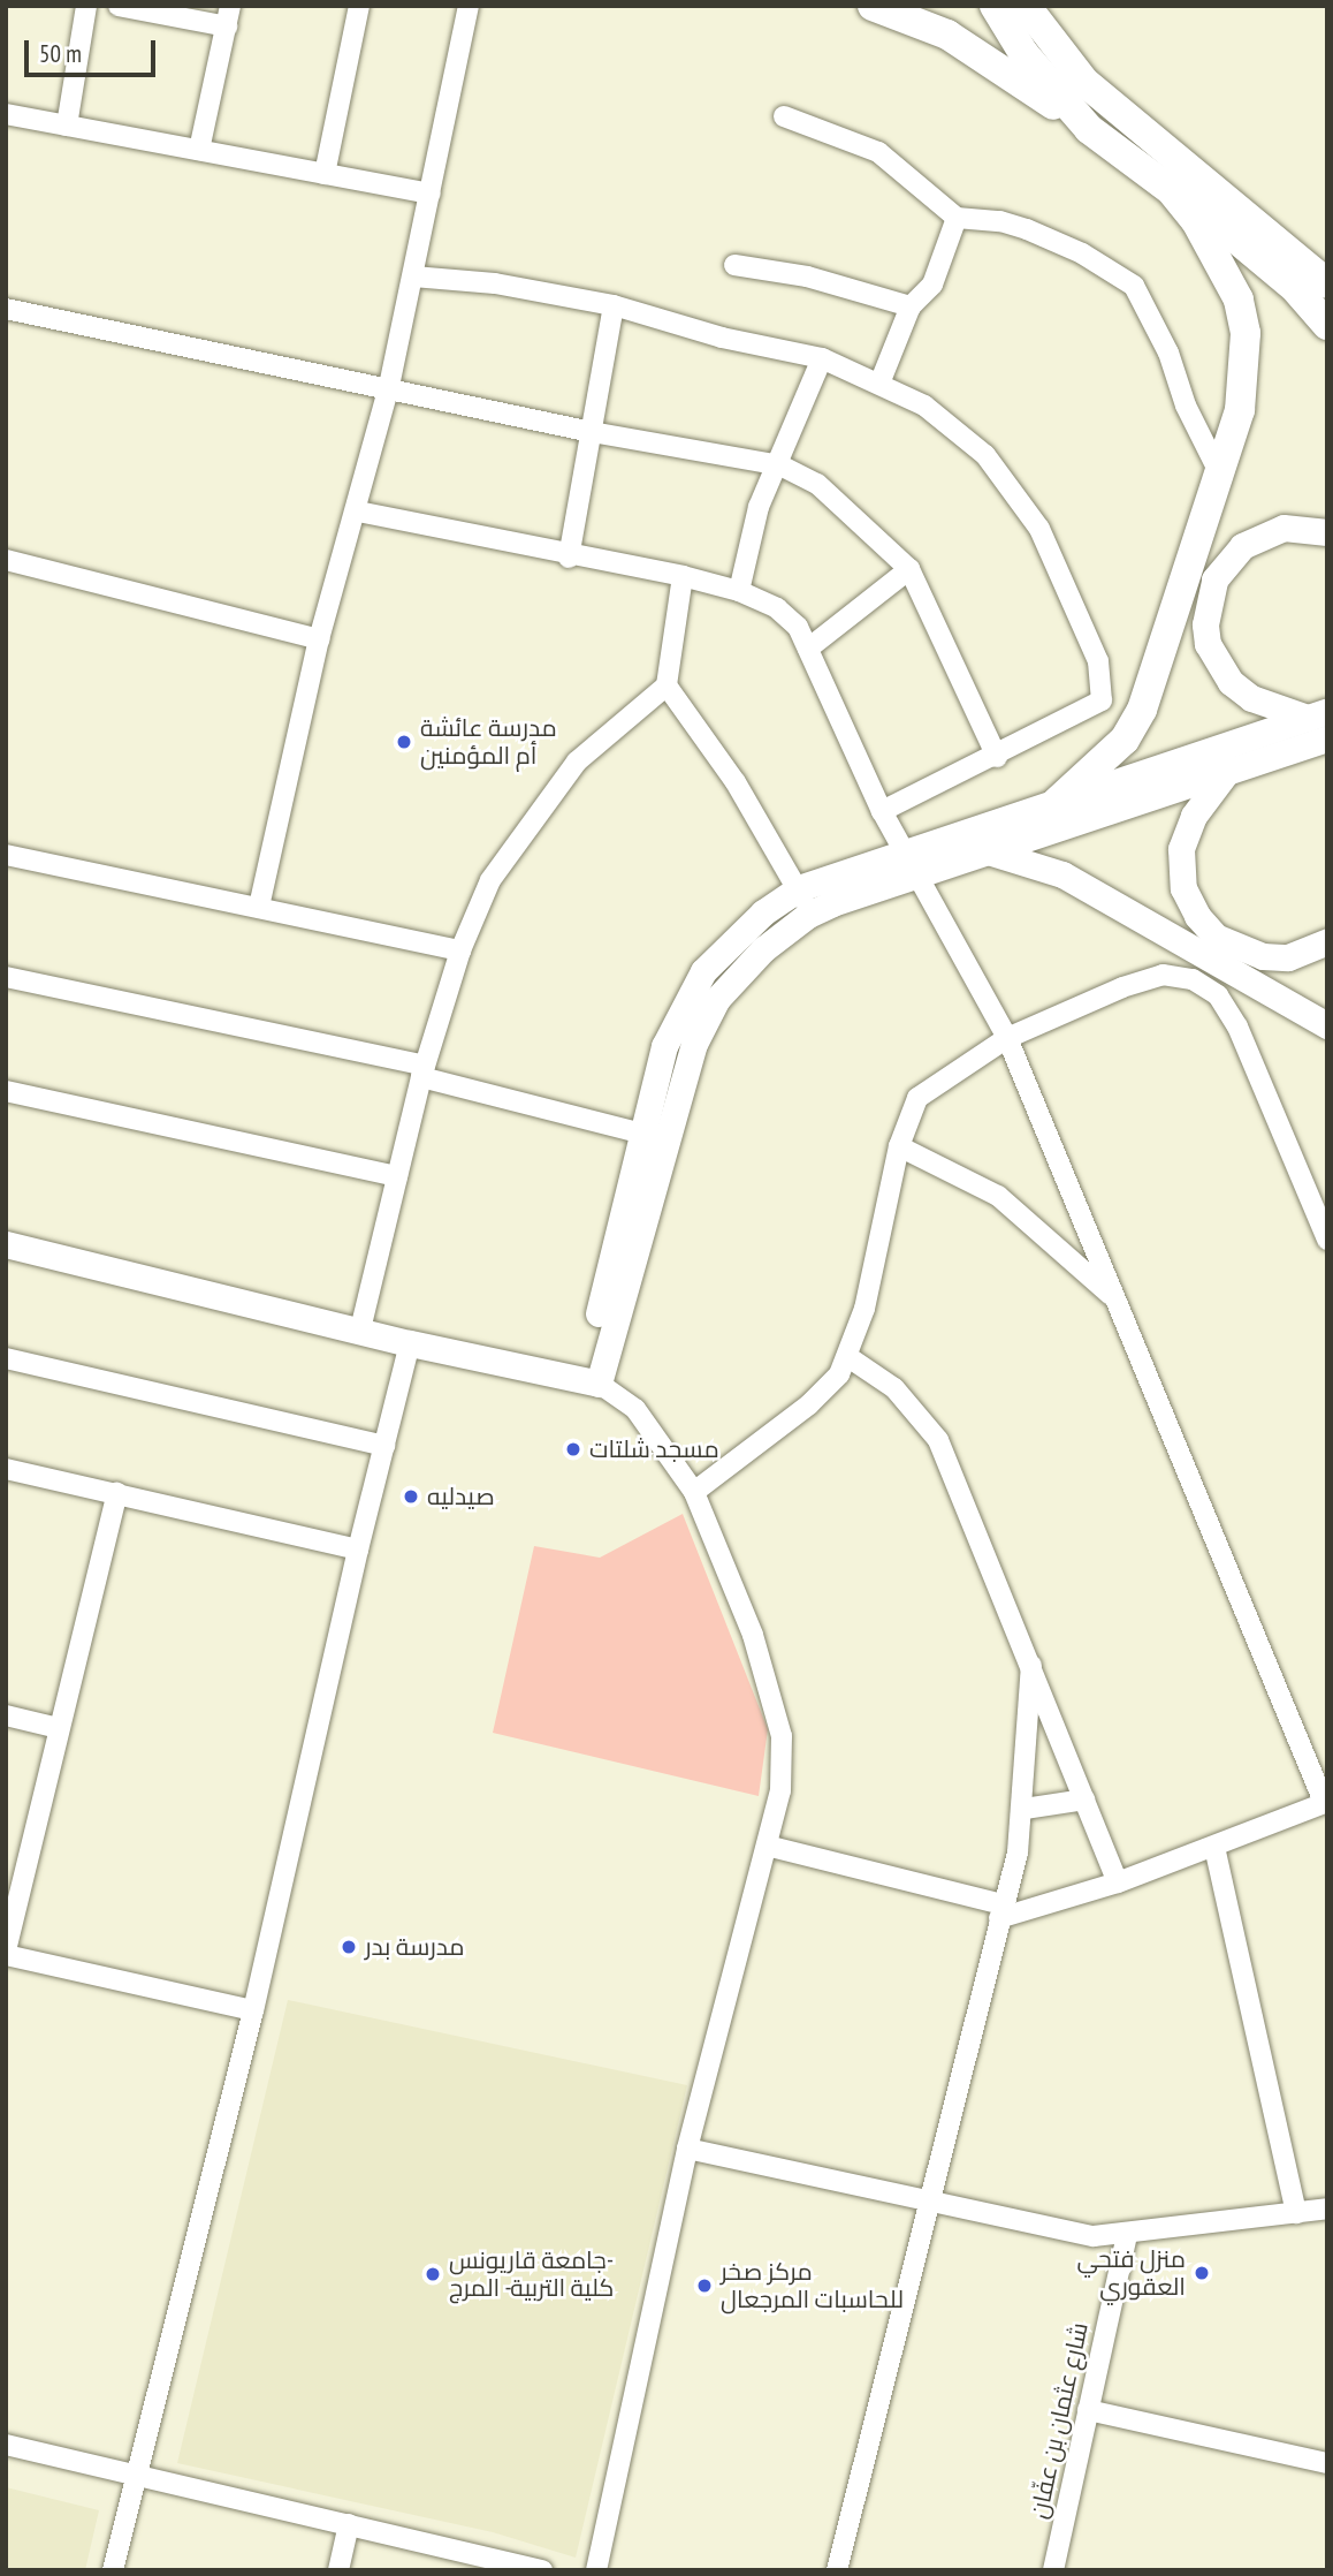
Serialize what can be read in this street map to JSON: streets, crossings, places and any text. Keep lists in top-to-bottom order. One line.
{"streets":{"street":["شارع عثمان بن عفّان"]},"places":["مدرسة عائشة أم المؤمنين","مسجد شلتات","صيدليه","مدرسة بدر","منزل فتحي العقوري","جامعة قاريونس- كلية التربية- المرج","مركز صخر للحاسبات المرجعال"],"scale_bar":"50 m"}
